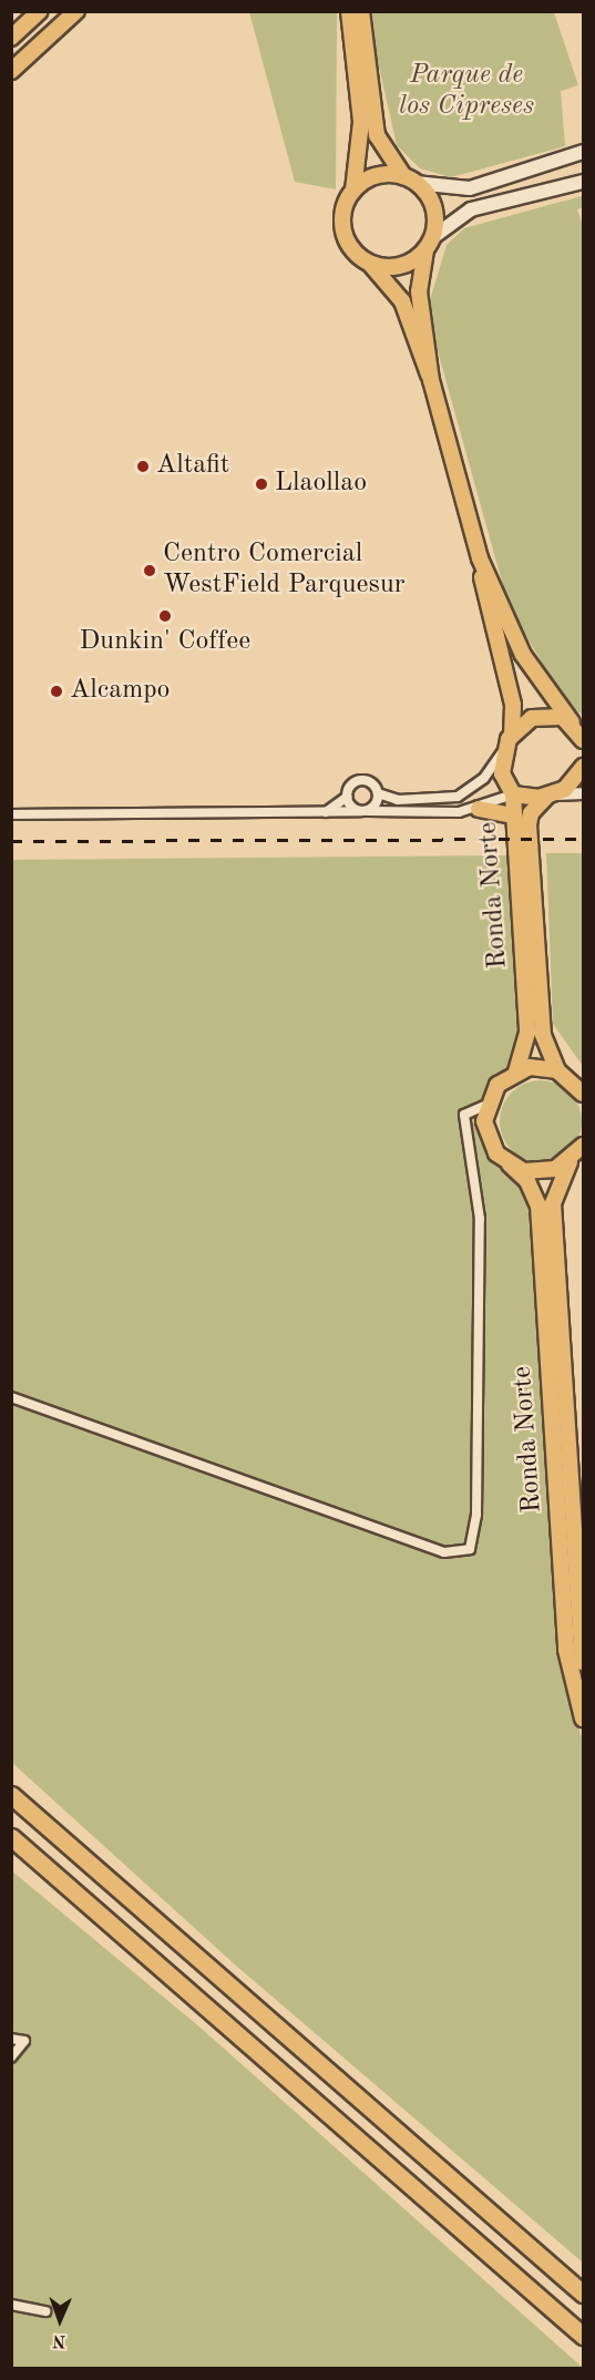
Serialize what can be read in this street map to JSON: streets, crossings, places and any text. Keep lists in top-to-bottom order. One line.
{"streets":{"main road":["Ronda Norte"]},"parks":["Parque de los Cipreses"],"places":["Altafit","Llaollao","Centro Comercial WestField Parquesur","Dunkin' Coffee","Alcampo"],"north":"bottom"}
